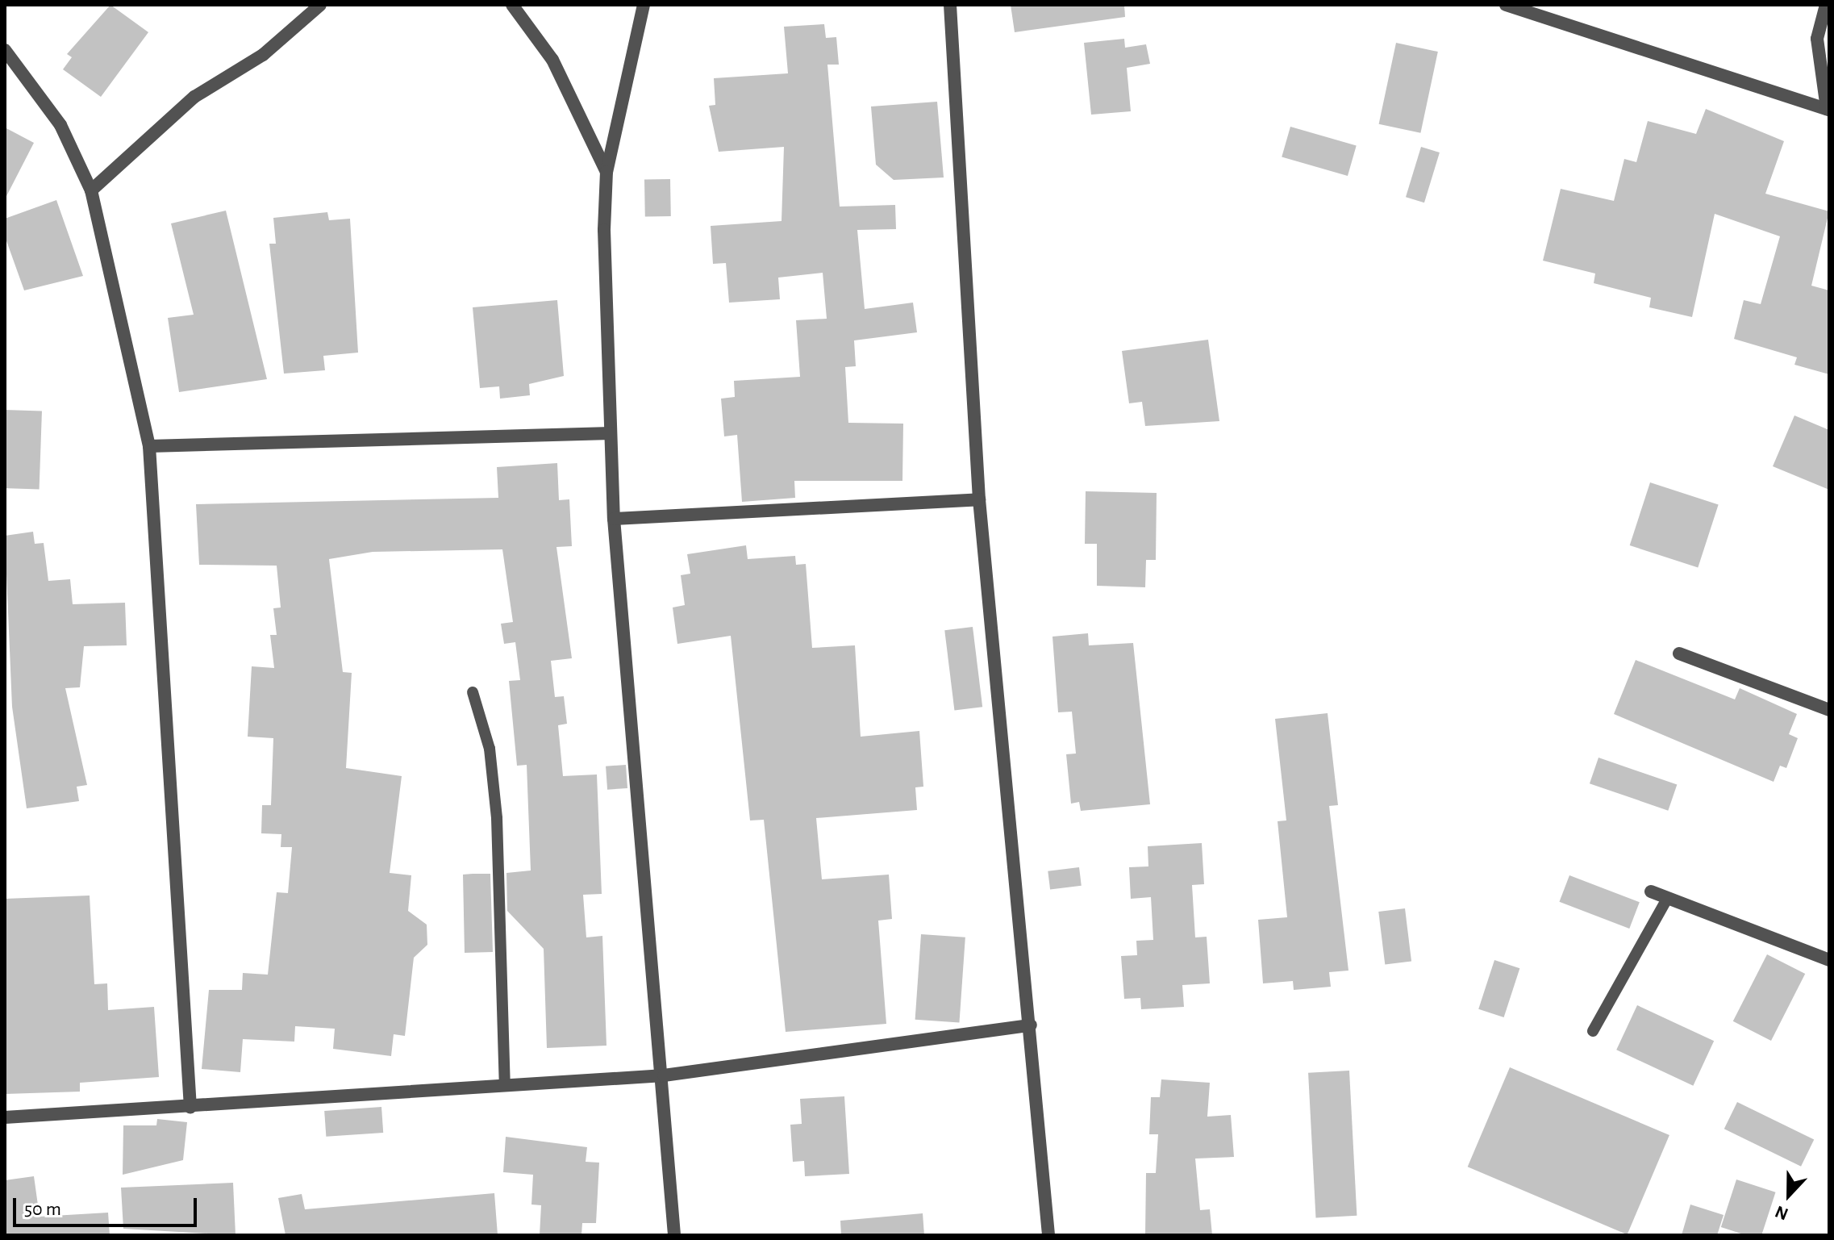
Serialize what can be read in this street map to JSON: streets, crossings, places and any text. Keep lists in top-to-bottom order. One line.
{"scale_bar":"50 m","north":"bottom"}
